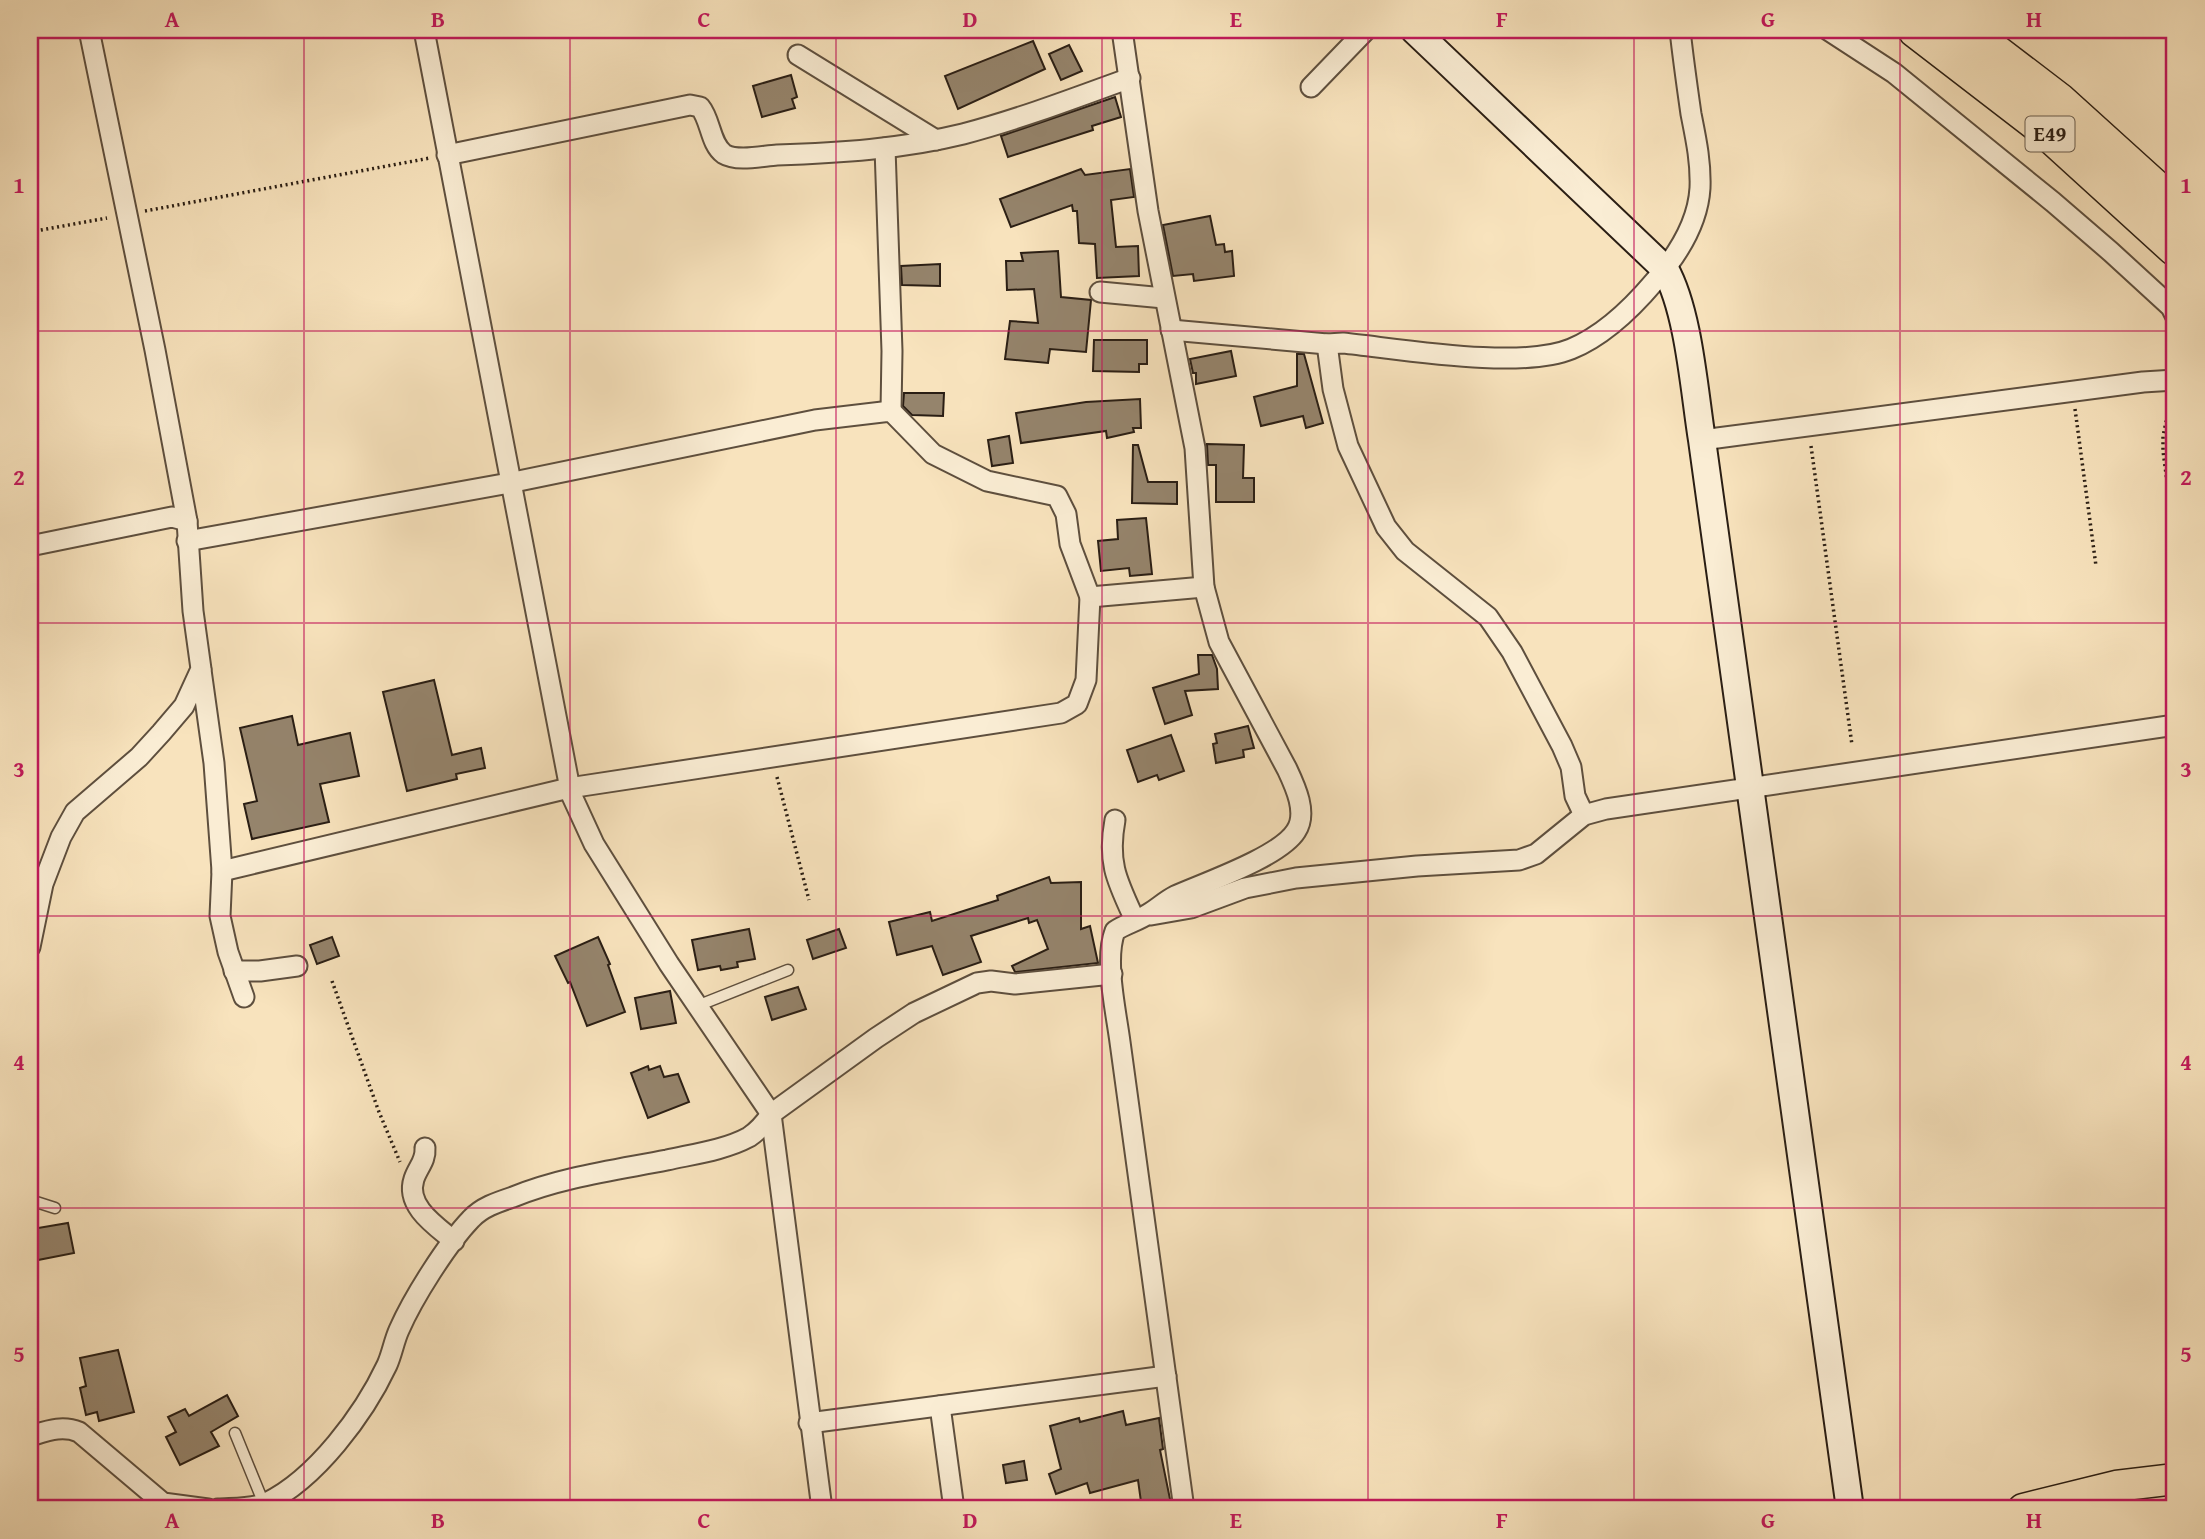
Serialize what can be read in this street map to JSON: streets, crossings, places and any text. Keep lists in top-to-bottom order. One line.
{"streets":{"highway":["E49"]},"grid":{"columns":["A","B","C","D","E","F","G","H"],"rows":["1","2","3","4","5"]}}
